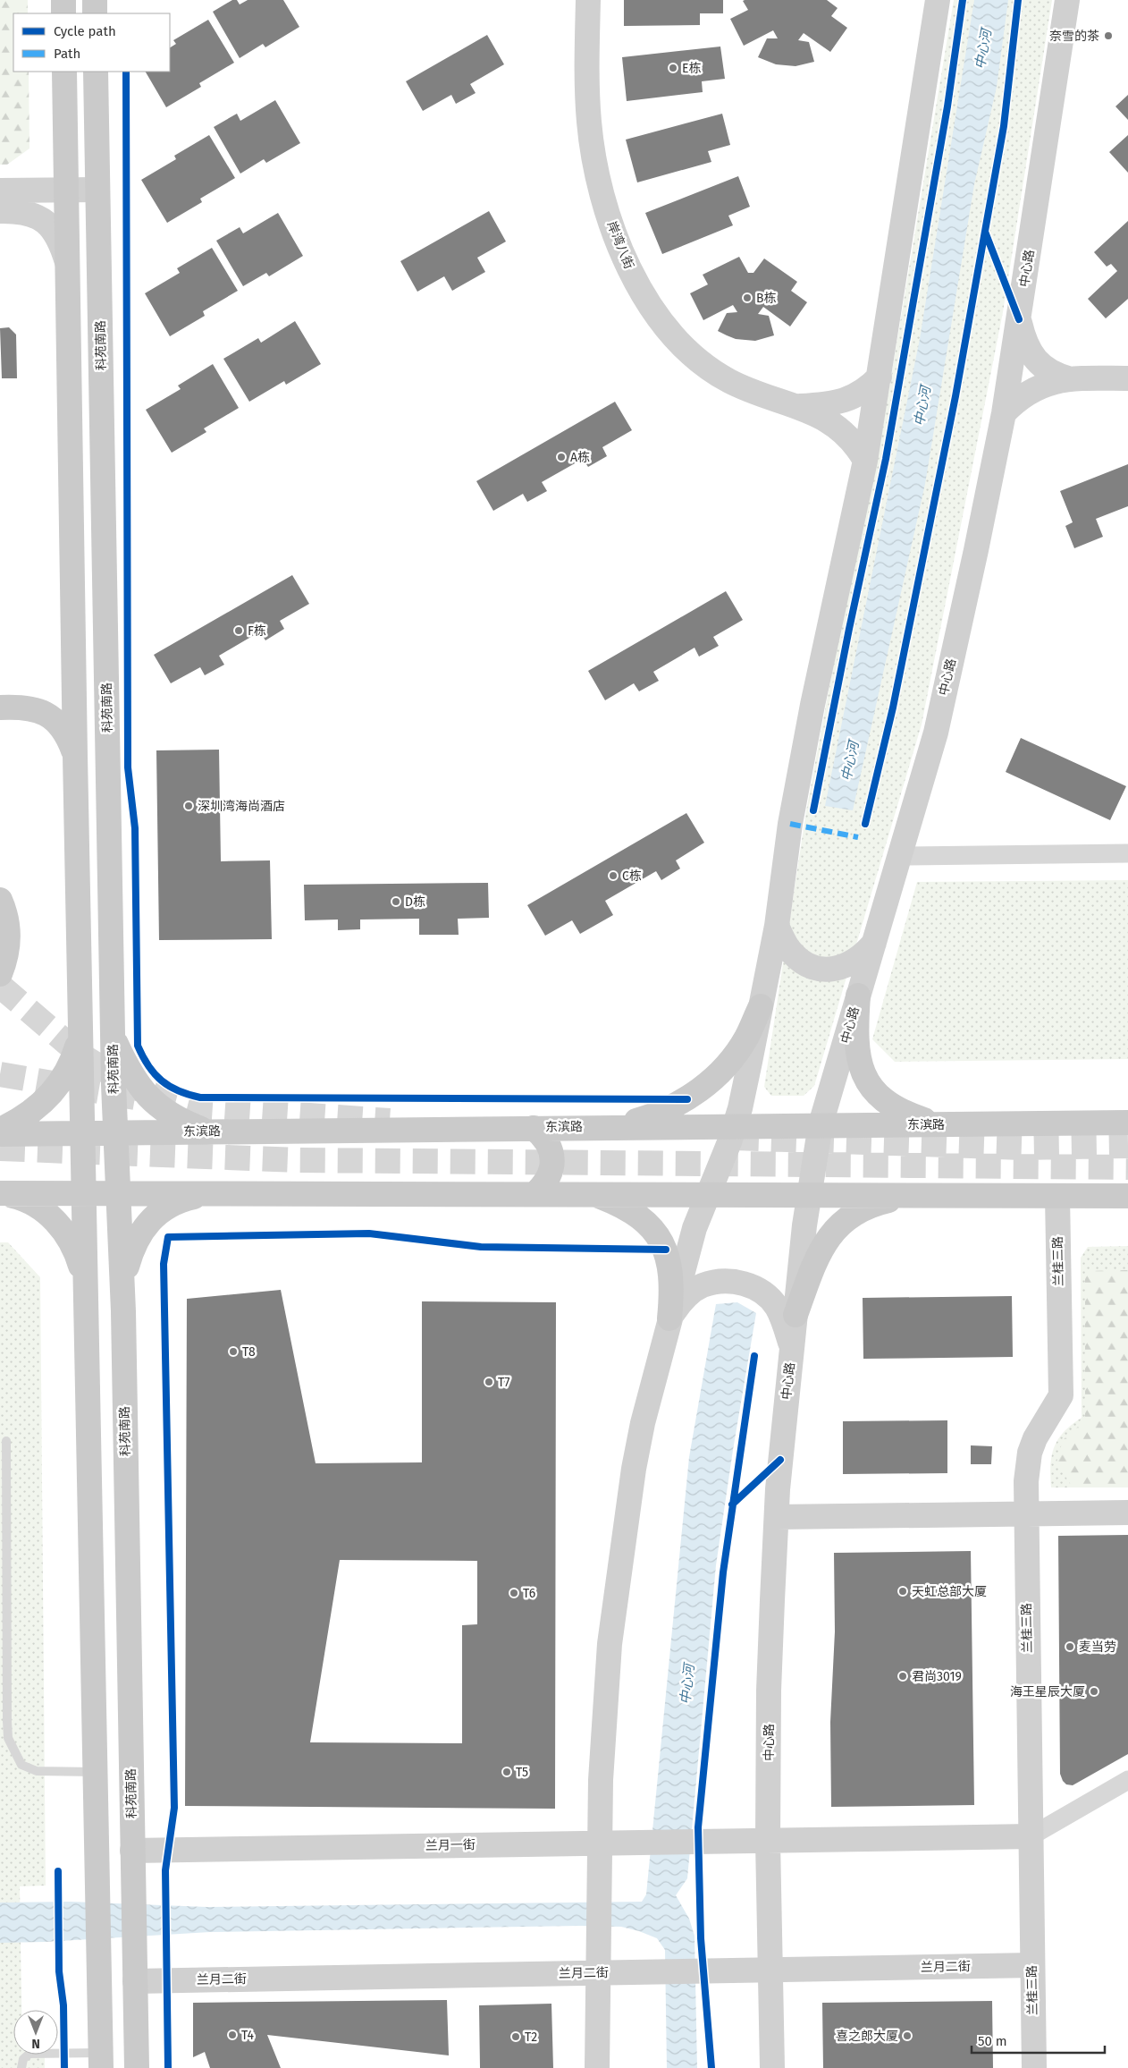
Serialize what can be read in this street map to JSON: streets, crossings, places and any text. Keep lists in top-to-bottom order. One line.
{"streets":{"main road":["岸湾八街","中心路","科苑南路","东滨路","兰桂三路","兰月一街","兰月二街"]},"crossings":[["中心路","东滨路"],["中心路","兰月一街"],["中心路","兰月二街"],["科苑南路","东滨路"],["科苑南路","兰月一街"],["科苑南路","兰月二街"],["兰桂三路","兰月一街"],["兰桂三路","兰月二街"]],"water":["中心河"],"places":["奈雪的茶","E栋","B栋","A栋","F栋","深圳湾海尚酒店","C栋","D栋","T8","T7","天虹总部大厦","T6","麦当劳","君尚3019","海王星辰大厦","T5","T4","喜之郎大厦","T2"],"legend":["Cycle path","Path"],"scale_bar":"50 m","north":"bottom"}
